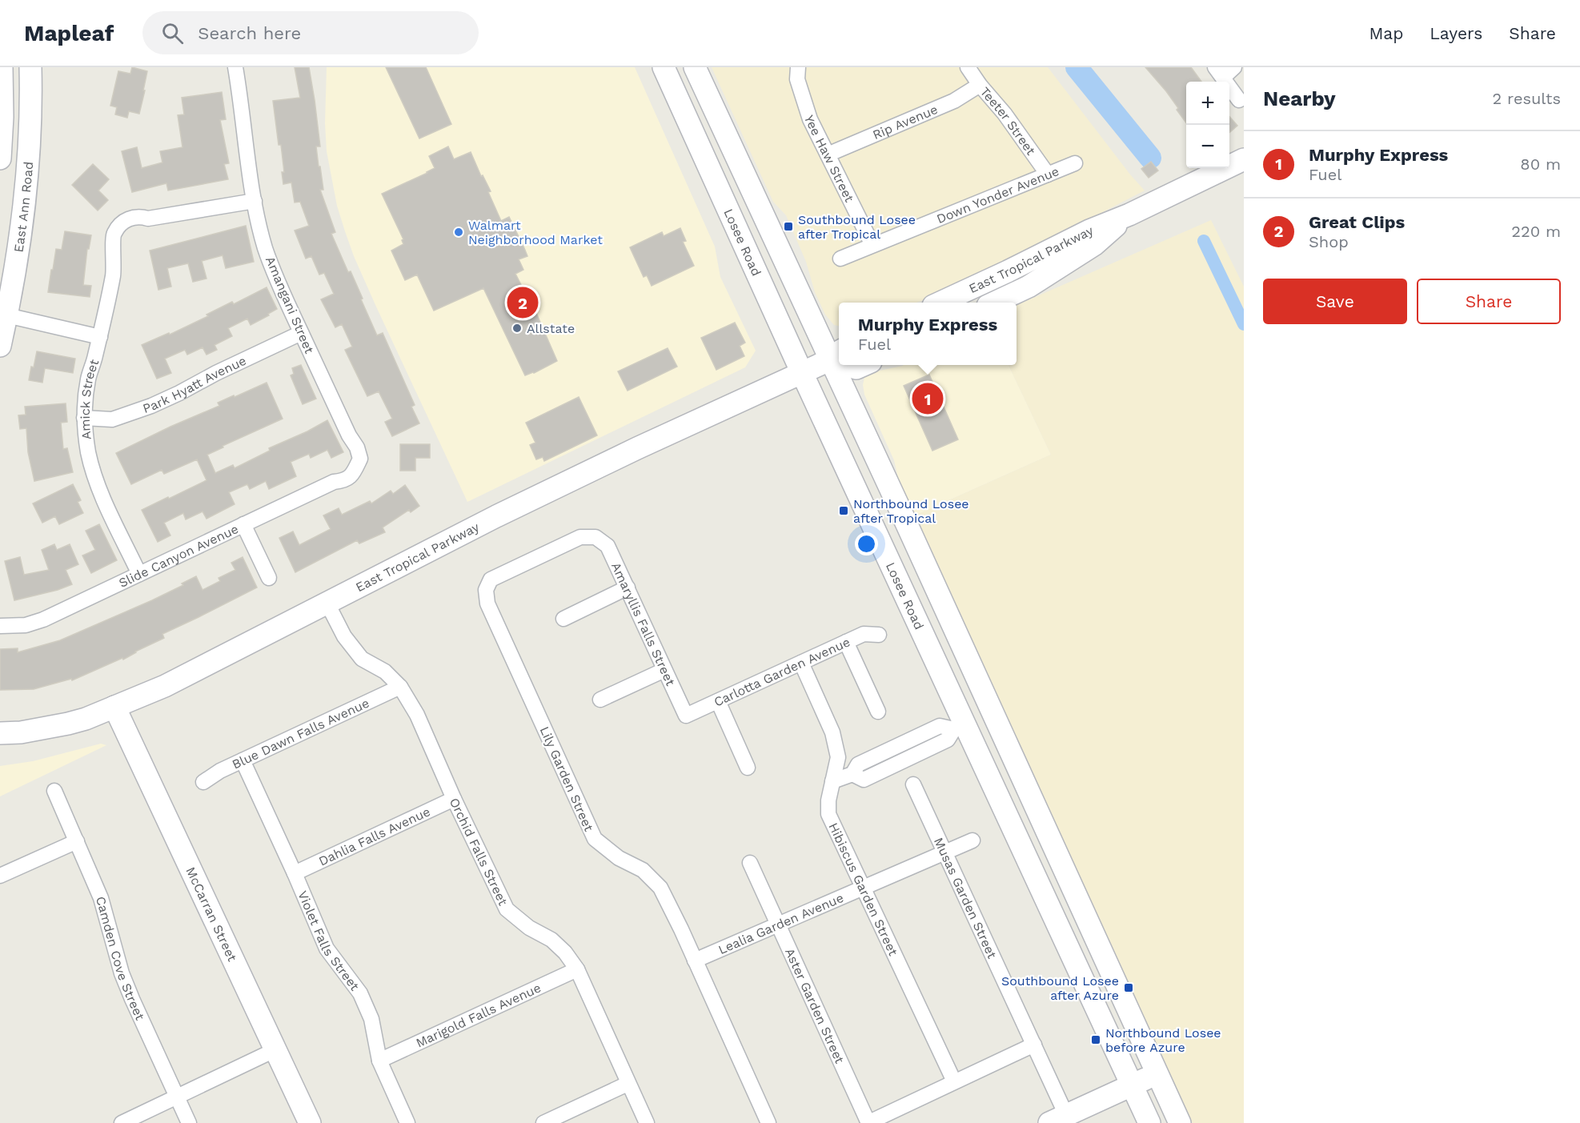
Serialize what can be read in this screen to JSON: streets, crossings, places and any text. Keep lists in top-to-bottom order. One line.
{"streets":{"main road":["East Ann Road","Losee Road","East Tropical Parkway","McCarran Street"],"street":["Teeter Street","Rip Avenue","Yee Haw Street","Down Yonder Avenue","Amangani Street","Park Hyatt Avenue","Amick Street","Slide Canyon Avenue","Amaryllis Falls Street","Carlotta Garden Avenue","Blue Dawn Falls Avenue","Lily Garden Street","Dahlia Falls Avenue","Orchid Falls Street","Hibiscus Garden Street","Musas Garden Street","Lealia Garden Avenue","Violet Falls Street","Camden Cove Street","Aster Garden Street","Marigold Falls Avenue"]},"crossings":[["Teeter Street","Rip Avenue"],["Teeter Street","Down Yonder Avenue"],["Rip Avenue","Yee Haw Street"],["Yee Haw Street","Down Yonder Avenue"],["Losee Road","East Tropical Parkway"],["East Tropical Parkway","Orchid Falls Street"],["East Tropical Parkway","McCarran Street"],["Amangani Street","Park Hyatt Avenue"],["Amangani Street","Amick Street"],["Amangani Street","Slide Canyon Avenue"],["Park Hyatt Avenue","Amick Street"],["Amick Street","Slide Canyon Avenue"],["Amaryllis Falls Street","Carlotta Garden Avenue"],["Amaryllis Falls Street","Lily Garden Street"],["Carlotta Garden Avenue","Hibiscus Garden Street"],["Blue Dawn Falls Avenue","Orchid Falls Street"],["Blue Dawn Falls Avenue","Violet Falls Street"],["Lily Garden Street","Lealia Garden Avenue"],["Dahlia Falls Avenue","Orchid Falls Street"],["Dahlia Falls Avenue","Violet Falls Street"],["Orchid Falls Street","Marigold Falls Avenue"],["Hibiscus Garden Street","Lealia Garden Avenue"],["Musas Garden Street","Lealia Garden Avenue"],["Lealia Garden Avenue","Aster Garden Street"],["Violet Falls Street","Marigold Falls Avenue"]],"places":{"transit":["Southbound Losee after Tropical","Northbound Losee after Tropical","Southbound Losee after Azure","Northbound Losee before Azure"],"other":["Walmart Neighborhood Market","Allstate"]},"page":{"header":"Mapleaf","search":"Search here","nav":["Map","Layers","Share"],"heading":["Nearby","2 results"],"map_buttons":["+","−"],"list":[{"mark":"1","name":"Murphy Express","note":"Fuel","value":"80 m"},{"mark":"2","name":"Great Clips","note":"Shop","value":"220 m"}],"buttons":["Save","Share"],"pins":["2","1"],"popup":["Murphy Express","Fuel"]}}
